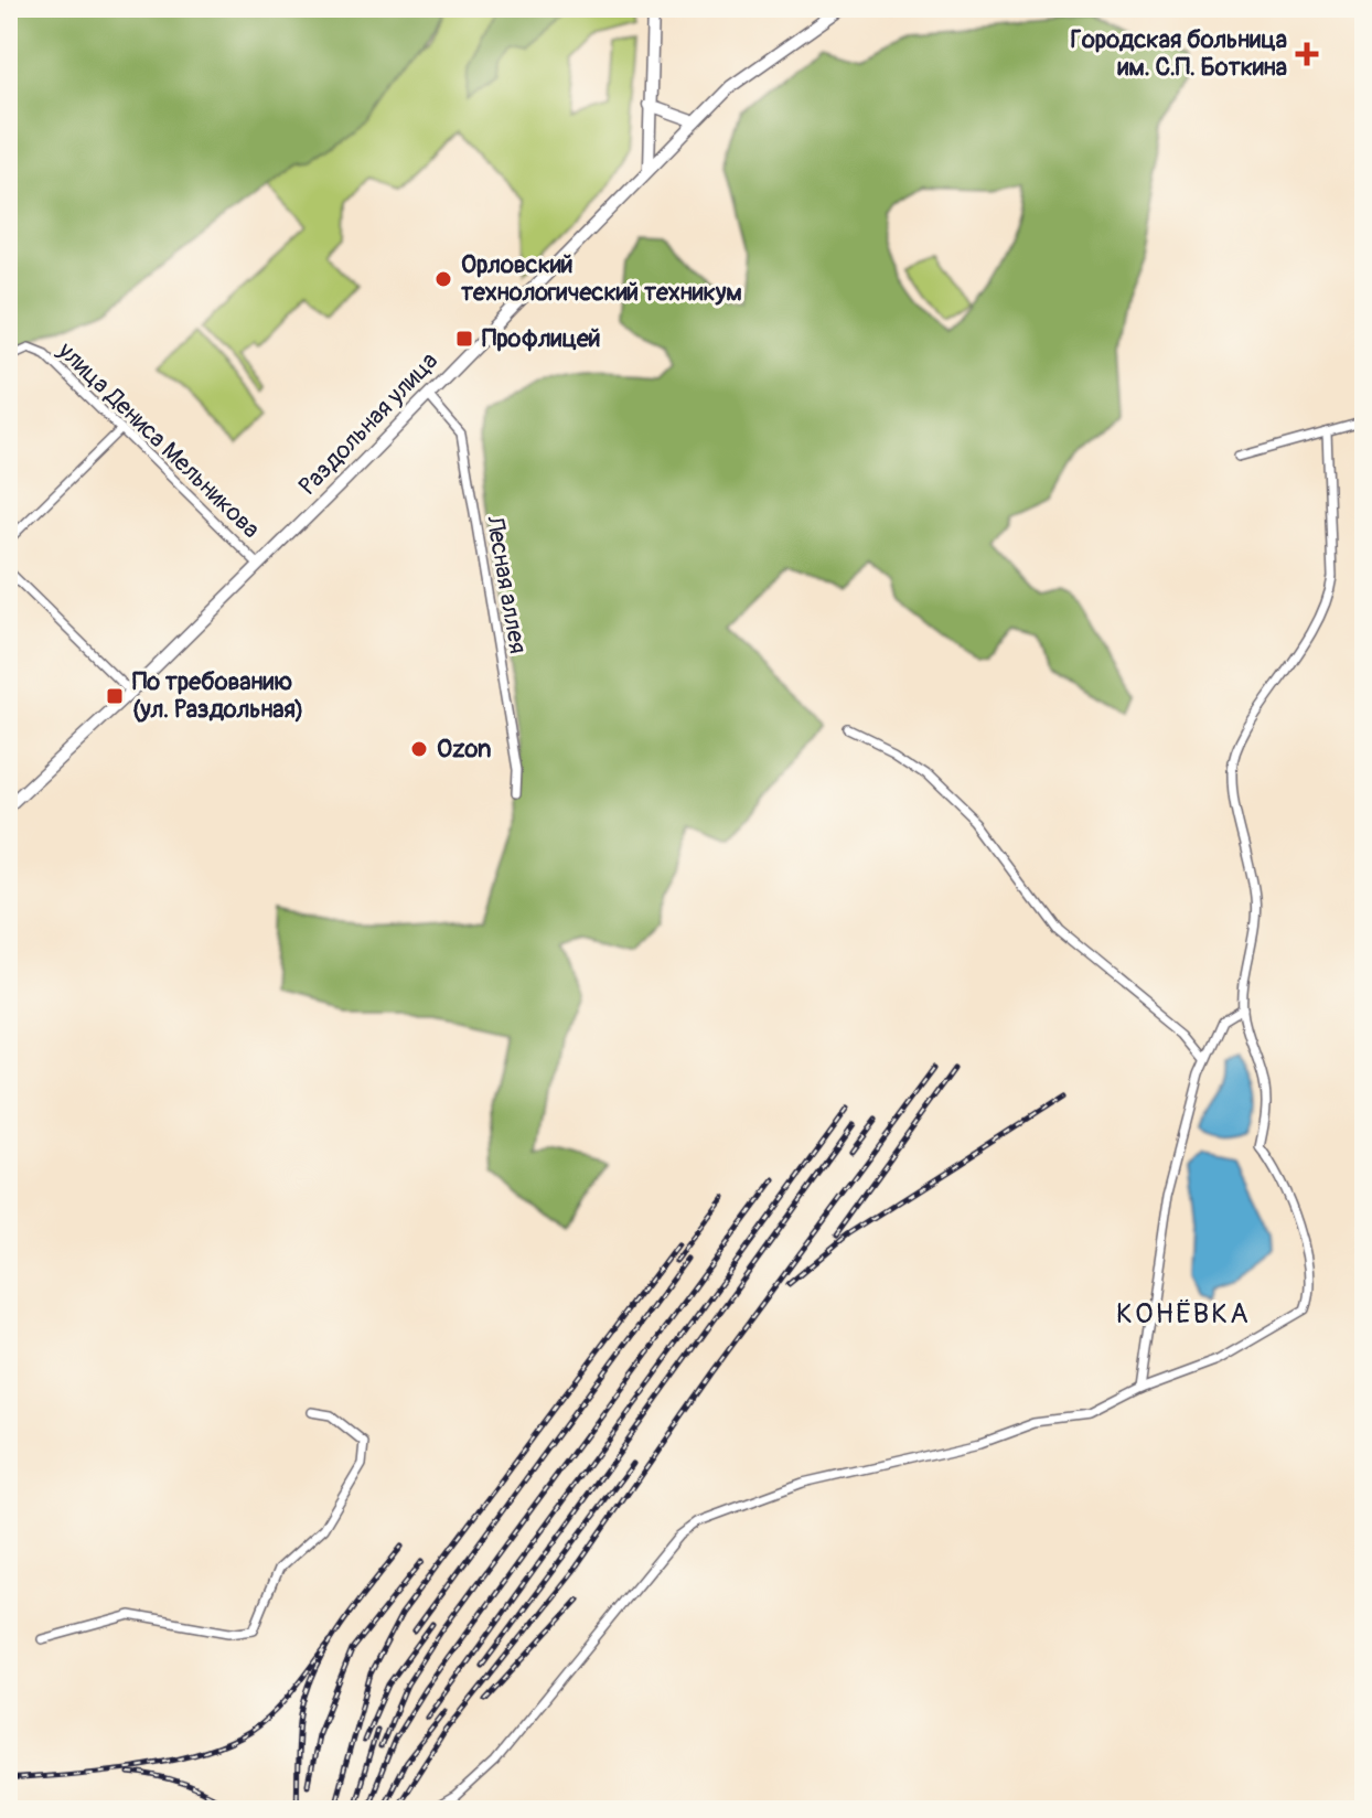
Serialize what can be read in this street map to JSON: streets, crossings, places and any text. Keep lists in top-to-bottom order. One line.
{"streets":{"main road":["Раздольная улица"],"street":["улица Дениса Мельникова","Лесная аллея"]},"crossings":[["Раздольная улица","улица Дениса Мельникова"],["Раздольная улица","Лесная аллея"]],"districts":["КОНЁВКА"],"places":{"health":["Городская больница им. С.П. Боткина"],"other":["Орловский технологический техникум","Ozon"],"transit":["Профлицей","По требованию (ул. Раздольная)"]}}
